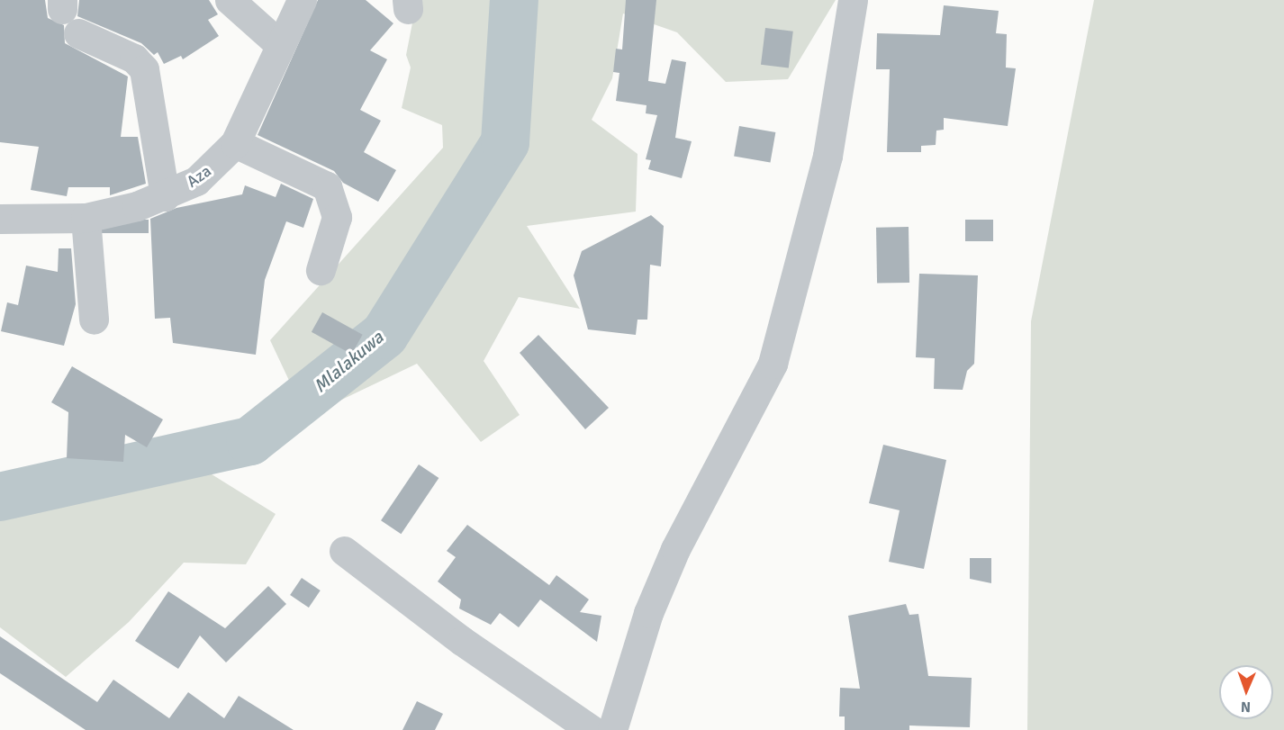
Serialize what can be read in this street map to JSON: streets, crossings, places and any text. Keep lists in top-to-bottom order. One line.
{"streets":{"street":["Aza"]},"water":["Mlalakuwa"],"north":"bottom"}
